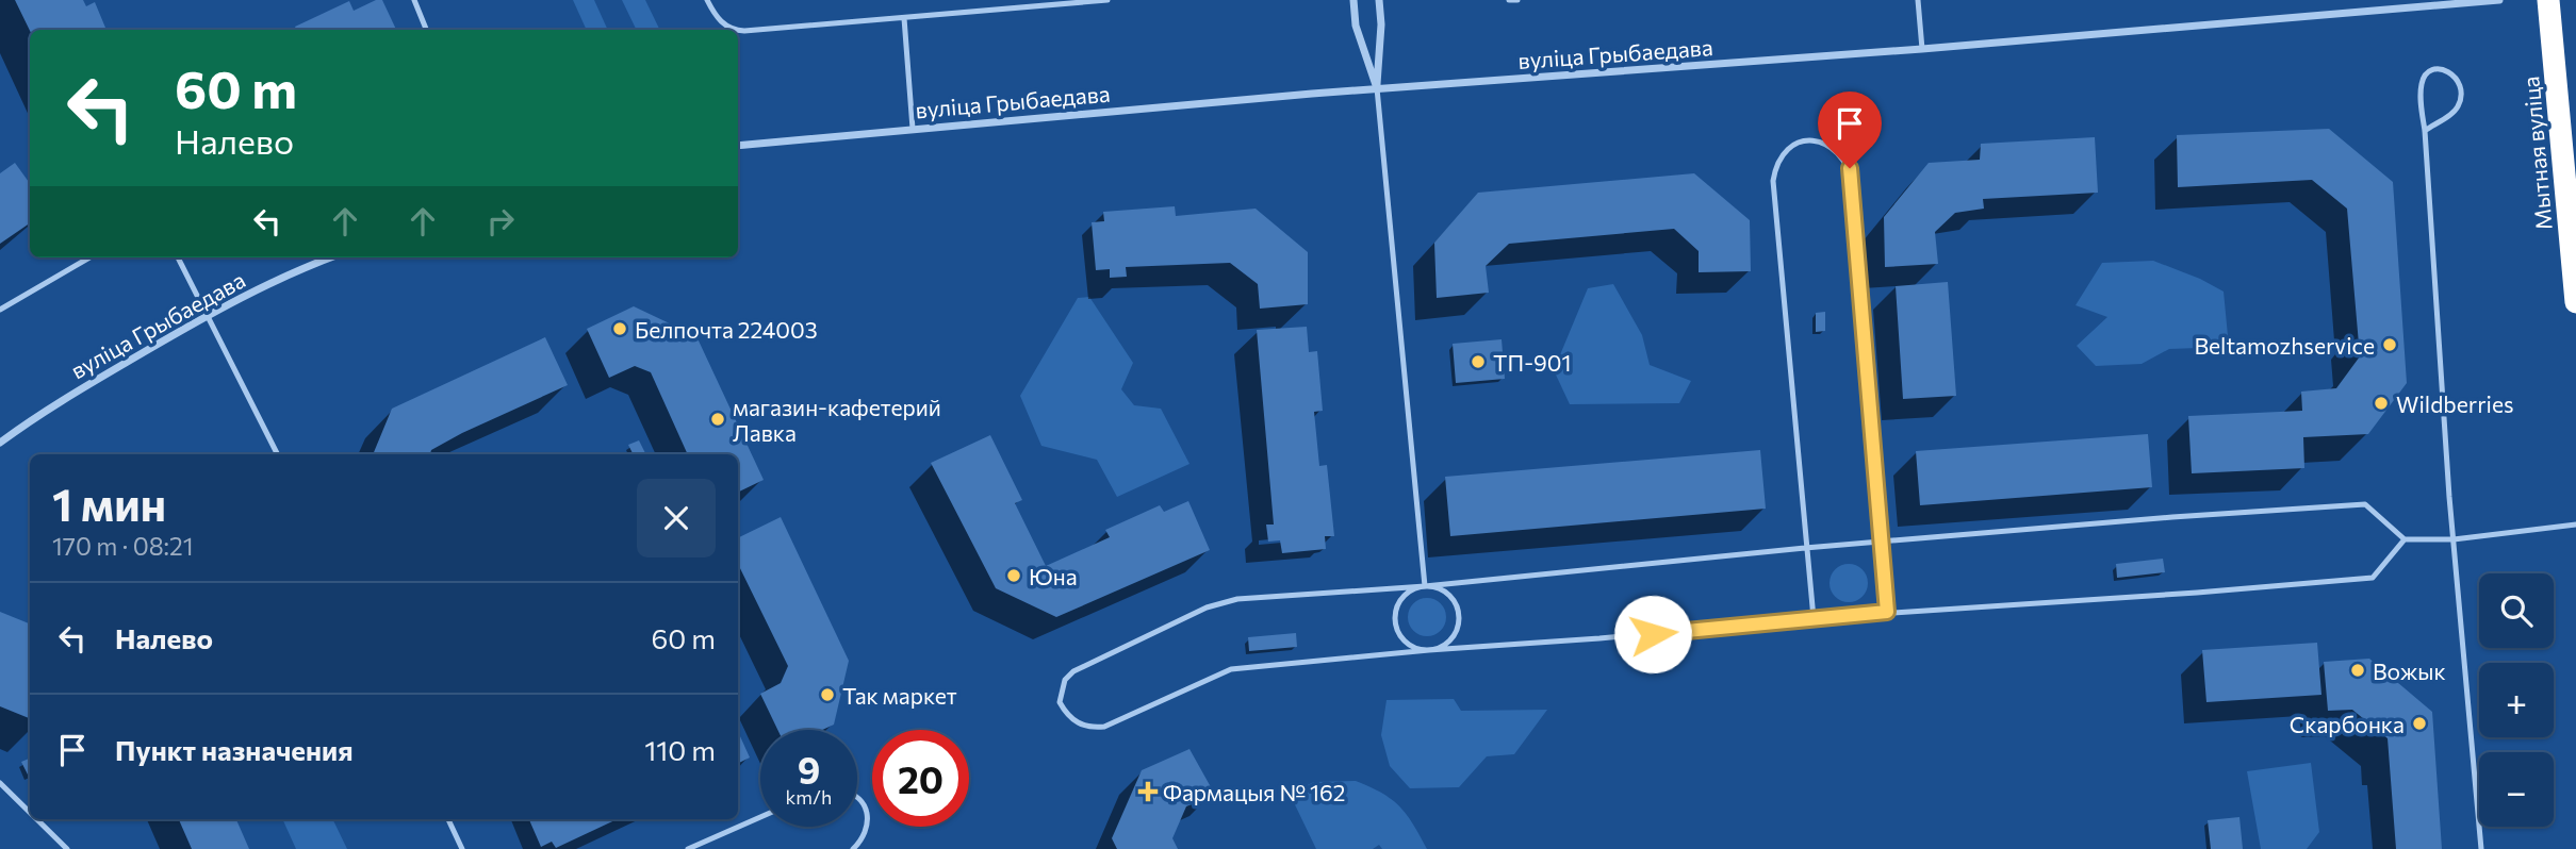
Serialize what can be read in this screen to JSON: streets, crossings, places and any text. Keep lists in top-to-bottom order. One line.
{"streets":{"highway":["Мытная вуліца"],"street":["вуліца Грыбаедава"]},"places":{"other":["Белпочта 224003","Beltamozhservice","ТП-901","Wildberries","магазин-кафетерий Лавка","Юна","Вожык","Так маркет","Скарбонка"],"health":["Фармацыя № 162"]},"page":{"turn":["60 m","Налево"],"heading":["1 мин","170 m · 08:21"],"map_buttons":["+","−"],"list":[{"name":"Налево","value":"60 m"},{"name":"Пункт назначения","value":"110 m"}],"speed":"9 km/h","limit":"20"}}
